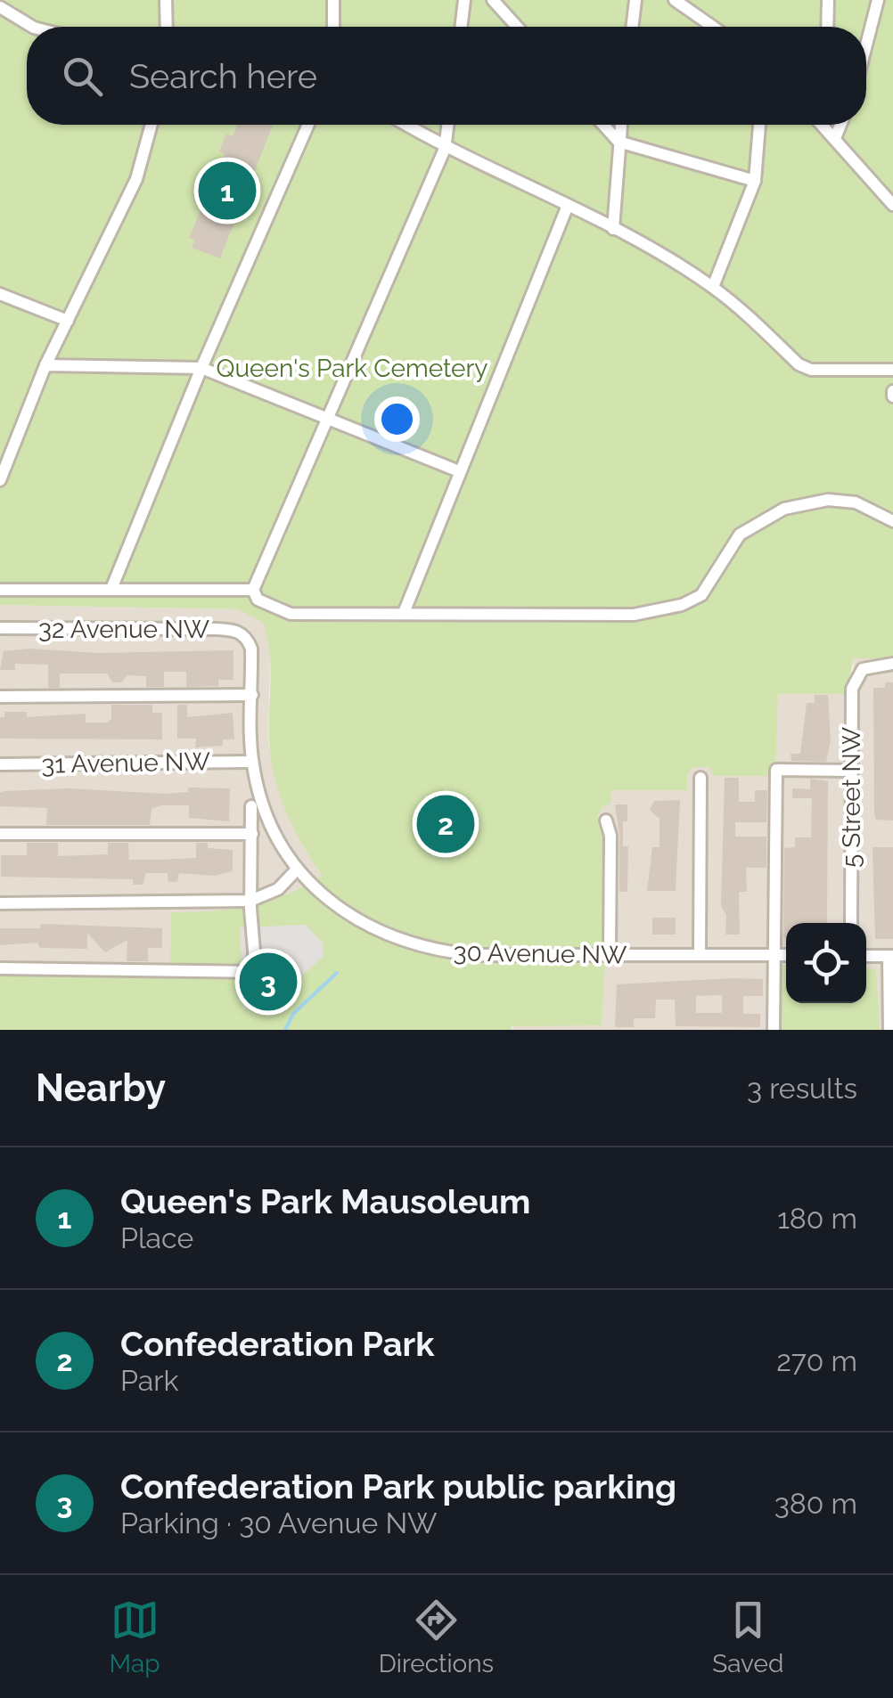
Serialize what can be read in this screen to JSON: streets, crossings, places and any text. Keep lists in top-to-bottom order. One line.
{"streets":{"street":["32 Avenue NW","31 Avenue NW","5 Street NW","30 Avenue NW"]},"parks":["Queen's Park Cemetery"],"page":{"search":"Search here","pins":["1","2","3"],"heading":["Nearby","3 results"],"list":[{"mark":"1","name":"Queen's Park Mausoleum","note":"Place","value":"180 m"},{"mark":"2","name":"Confederation Park","note":"Park","value":"270 m"},{"mark":"3","name":"Confederation Park public parking","note":"Parking · 30 Avenue NW","value":"380 m"}],"nav":["Map","Directions","Saved"]}}
